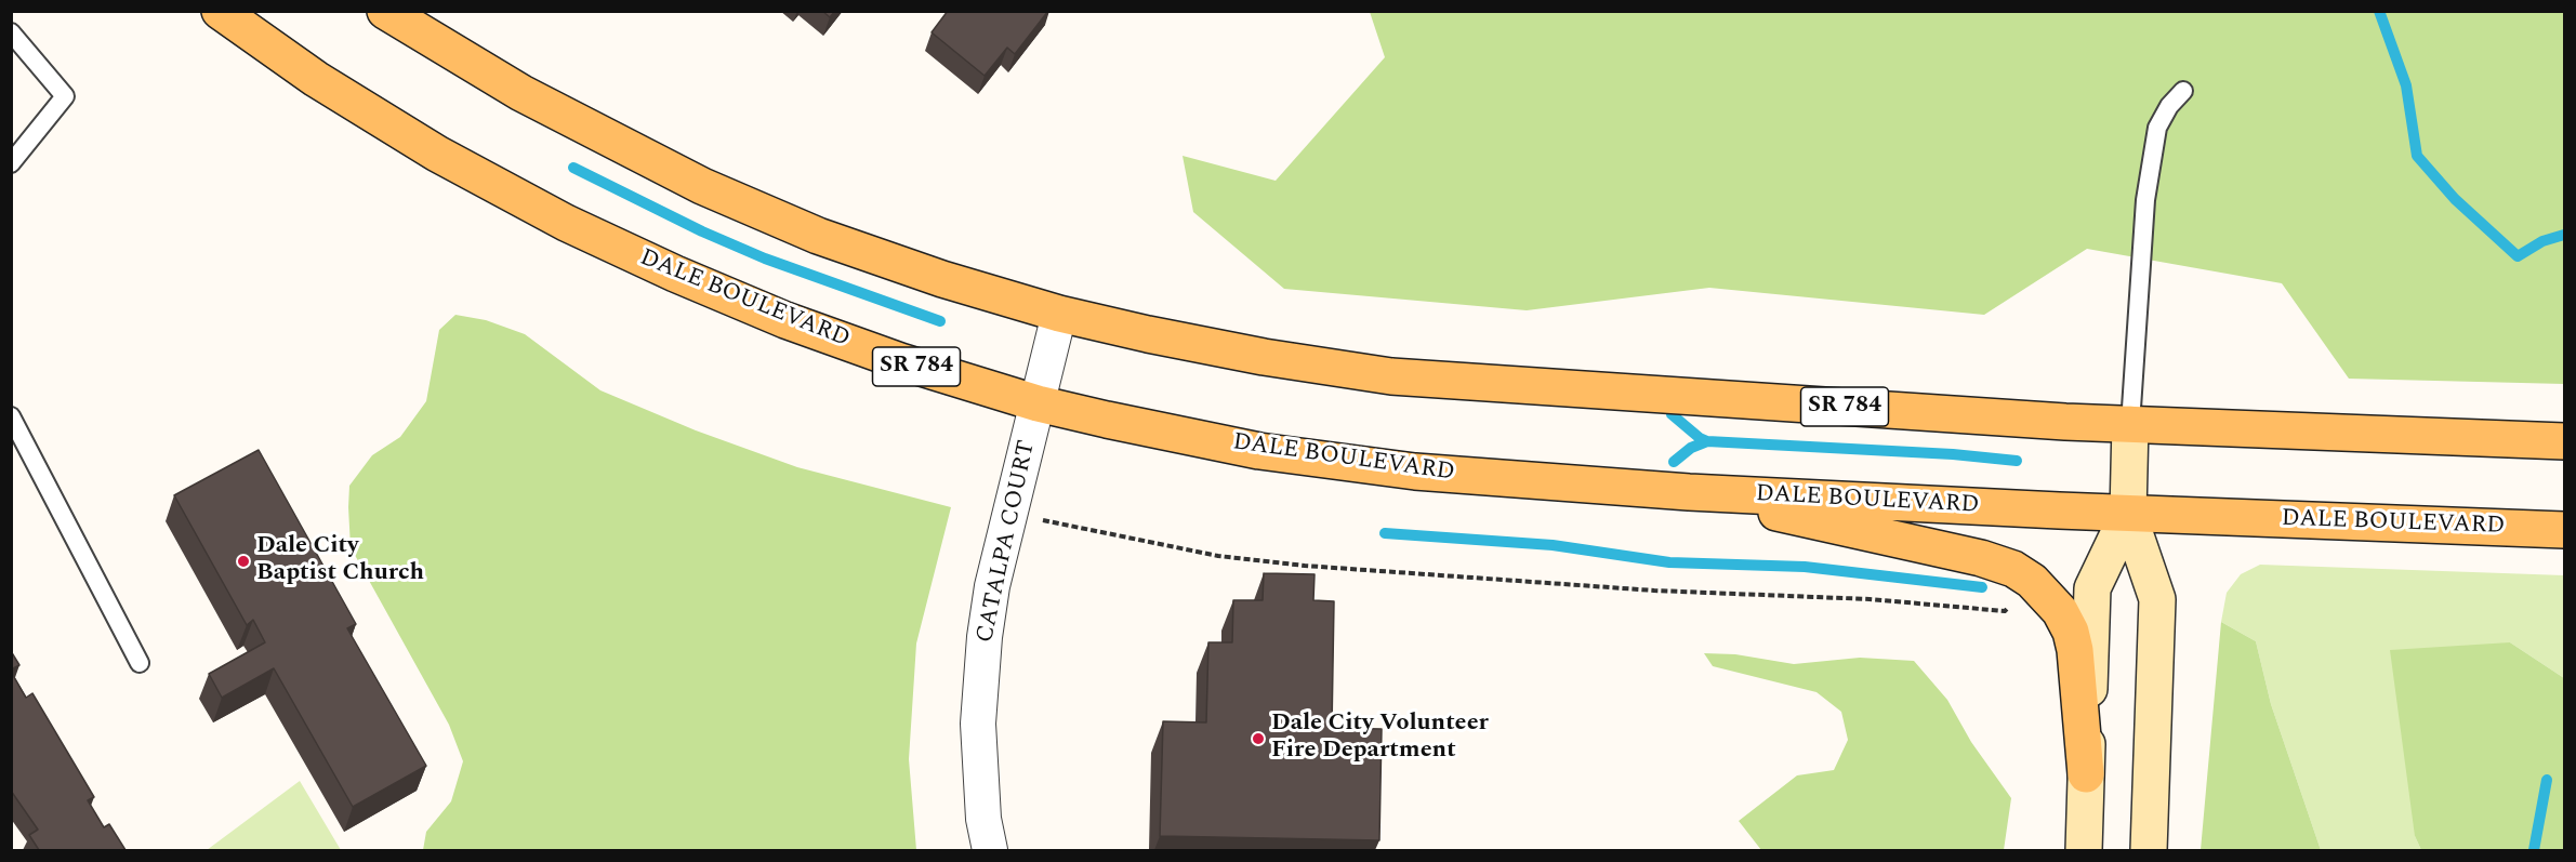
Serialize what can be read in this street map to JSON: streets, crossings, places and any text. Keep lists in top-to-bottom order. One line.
{"streets":{"main road":["DALE BOULEVARD","SR 784"],"street":["CATALPA COURT"]},"crossings":[["DALE BOULEVARD","CATALPA COURT"],["SR 784","CATALPA COURT"]],"places":["Dale City Baptist Church","Dale City Volunteer Fire Department"]}
